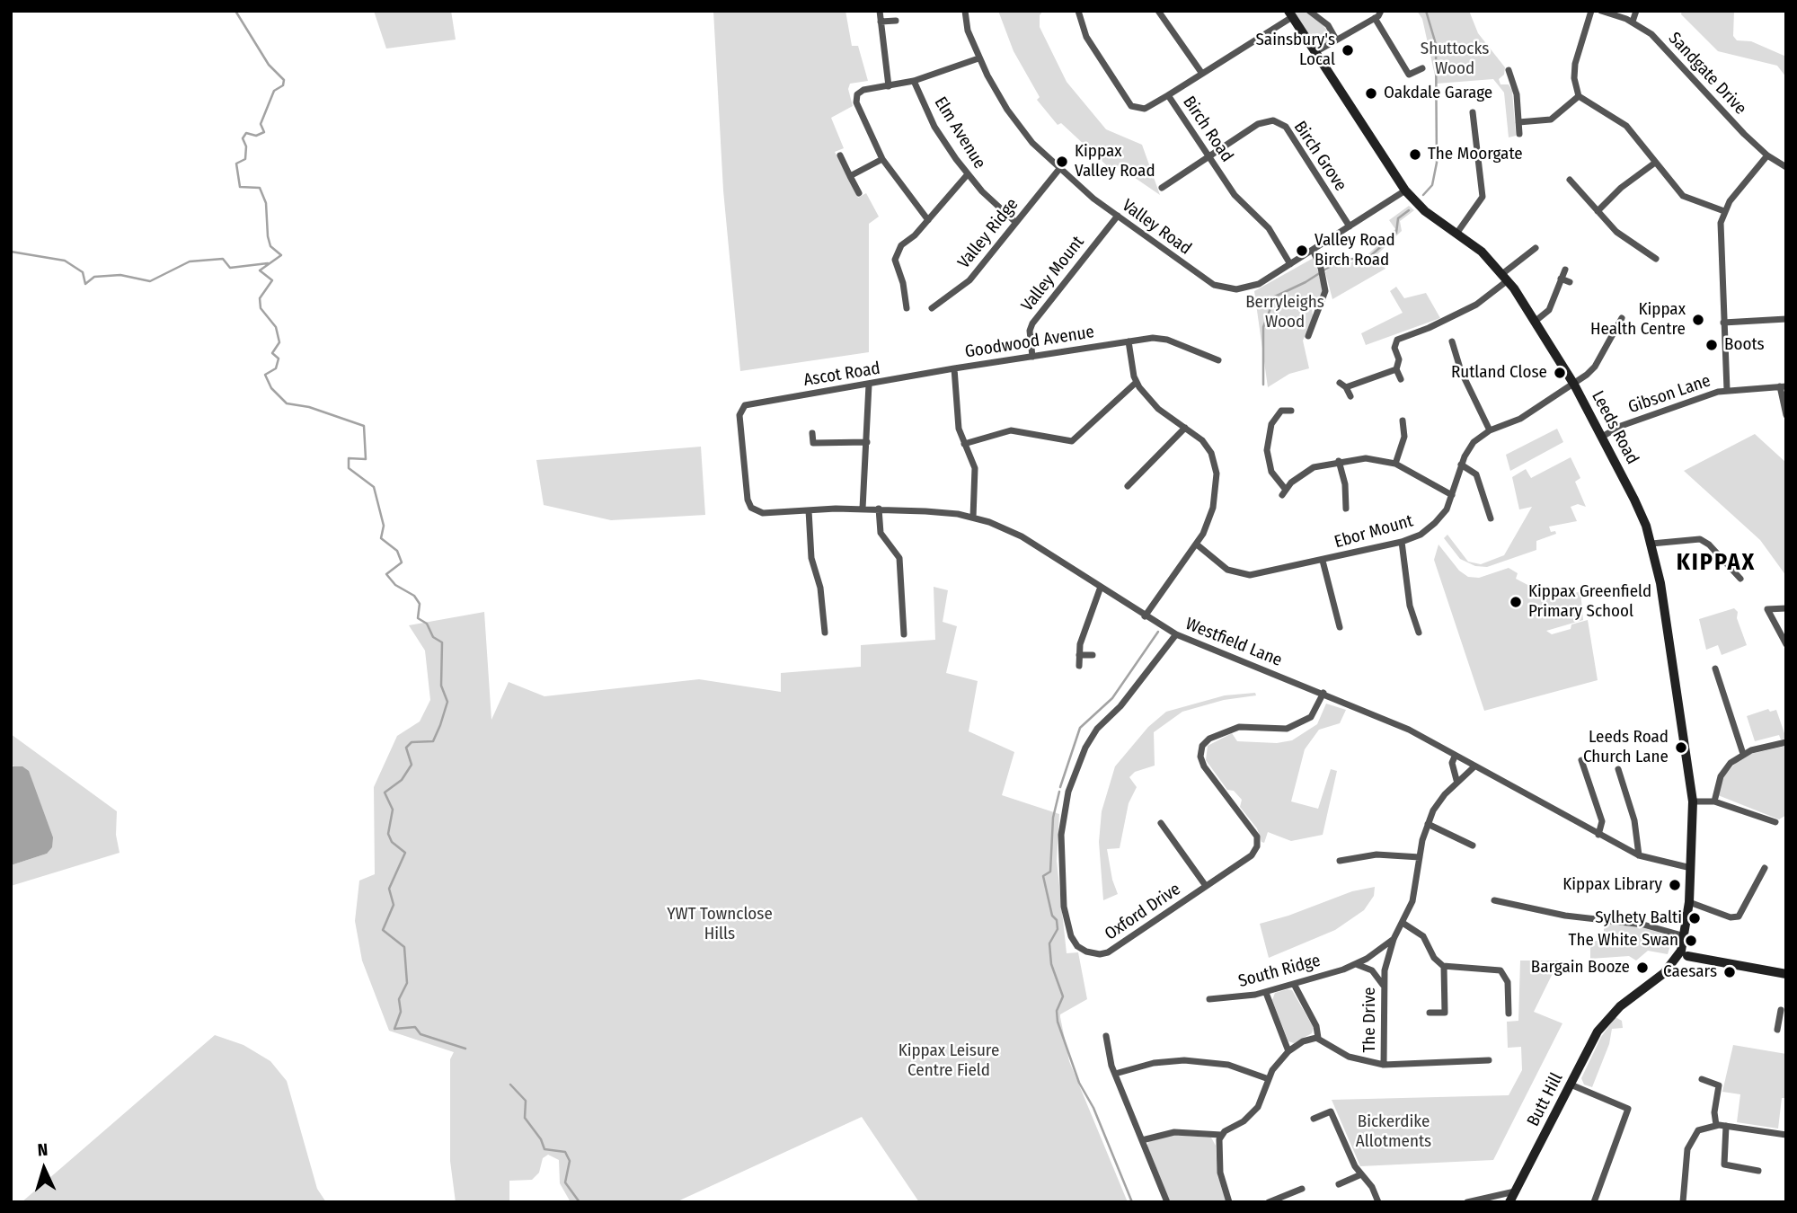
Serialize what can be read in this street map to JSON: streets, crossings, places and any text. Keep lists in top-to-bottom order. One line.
{"streets":{"main road":["Leeds Road","Butt Hill"],"street":["Sandgate Drive","Birch Road","Elm Avenue","Birch Grove","Valley Road","Valley Ridge","Valley Mount","Goodwood Avenue","Ascot Road","Gibson Lane","Ebor Mount","Westfield Lane","Oxford Drive","South Ridge","The Drive"]},"crossings":[["Birch Road","Birch Grove"],["Birch Road","Valley Road"],["Birch Road","Leeds Road"],["Elm Avenue","Valley Ridge"],["Birch Grove","Valley Road"],["Valley Road","Valley Ridge"],["Valley Road","Valley Mount"],["Valley Road","Leeds Road"],["Valley Mount","Goodwood Avenue"],["Goodwood Avenue","Ascot Road"],["Goodwood Avenue","Westfield Lane"],["Ascot Road","Westfield Lane"],["Gibson Lane","Leeds Road"],["Leeds Road","Ebor Mount"],["Leeds Road","Westfield Lane"],["Leeds Road","Butt Hill"],["Westfield Lane","Oxford Drive"],["Westfield Lane","The Drive"],["South Ridge","The Drive"]],"districts":["KIPPAX"],"parks":["Shuttocks Wood","Berryleighs Wood","YWT Townclose Hills","Kippax Leisure Centre Field","Bickerdike Allotments"],"places":["Sainsbury's Local","Oakdale Garage","The Moorgate","Kippax Valley Road","Valley Road Birch Road","Kippax Health Centre","Boots","Rutland Close","Kippax Greenfield Primary School","Leeds Road Church Lane","Kippax Library","Sylhety Balti","The White Swan","Bargain Booze","Caesars"],"north":"top"}
